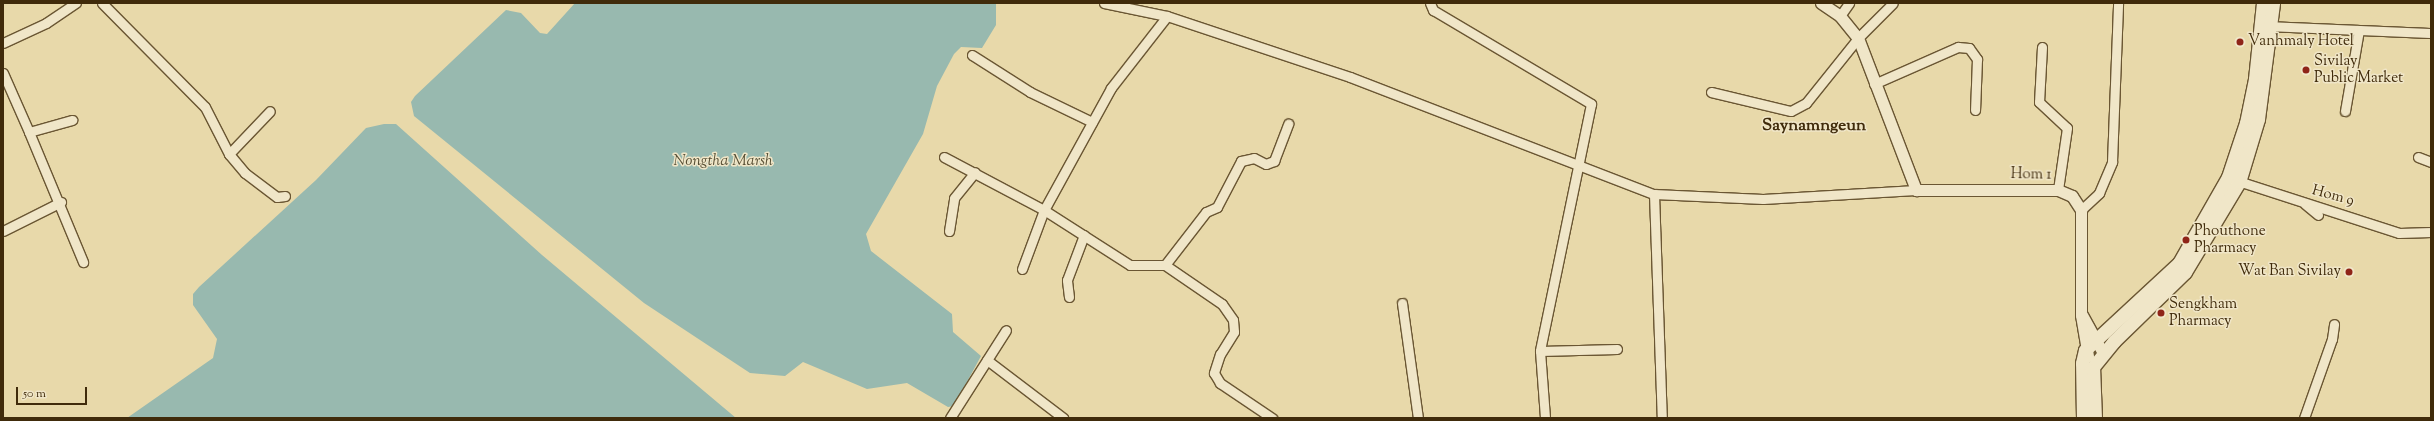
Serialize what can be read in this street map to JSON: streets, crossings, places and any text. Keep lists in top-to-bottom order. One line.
{"streets":{"street":["Hom 1","Hom 9"]},"districts":["Saynamngeun"],"water":["Nongtha Marsh"],"places":["Vanhmaly Hotel","Sivilay Public Market","Phouthone Pharmacy","Wat Ban Sivilay","Sengkham Pharmacy"],"scale_bar":"50 m"}
